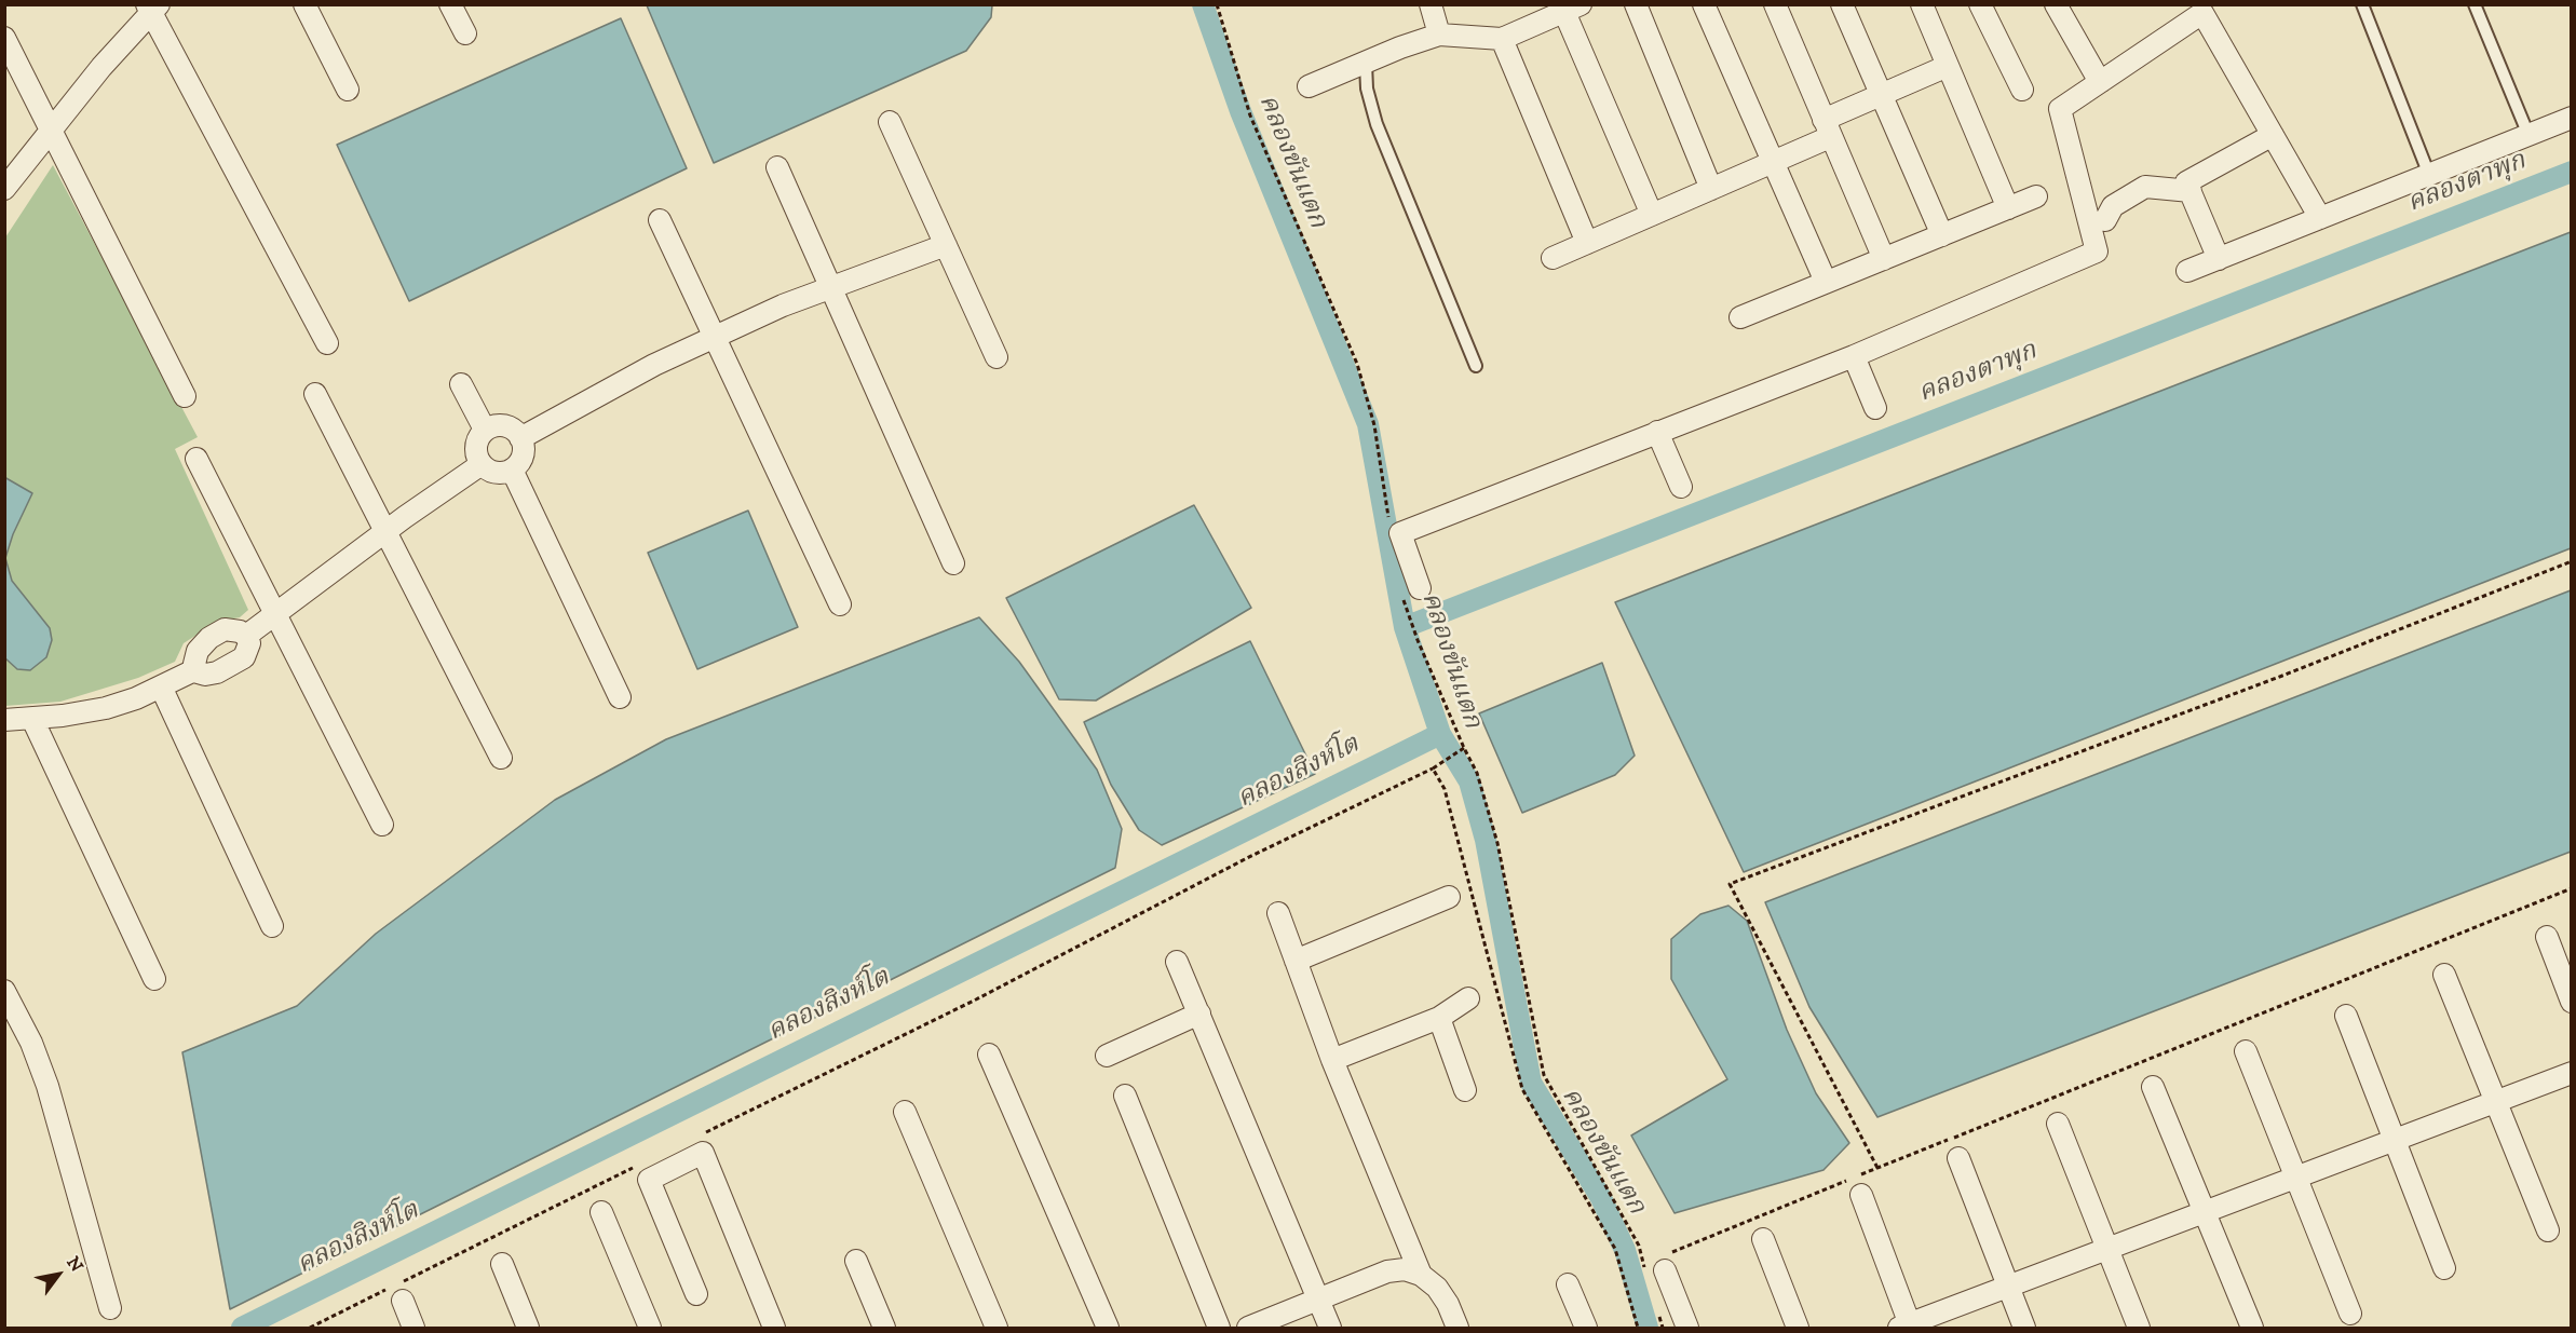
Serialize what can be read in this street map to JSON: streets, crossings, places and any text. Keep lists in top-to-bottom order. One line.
{"water":["คลองขันแตก","คลองตาพุก","คลองสิงห์โต"],"north":"top right"}
